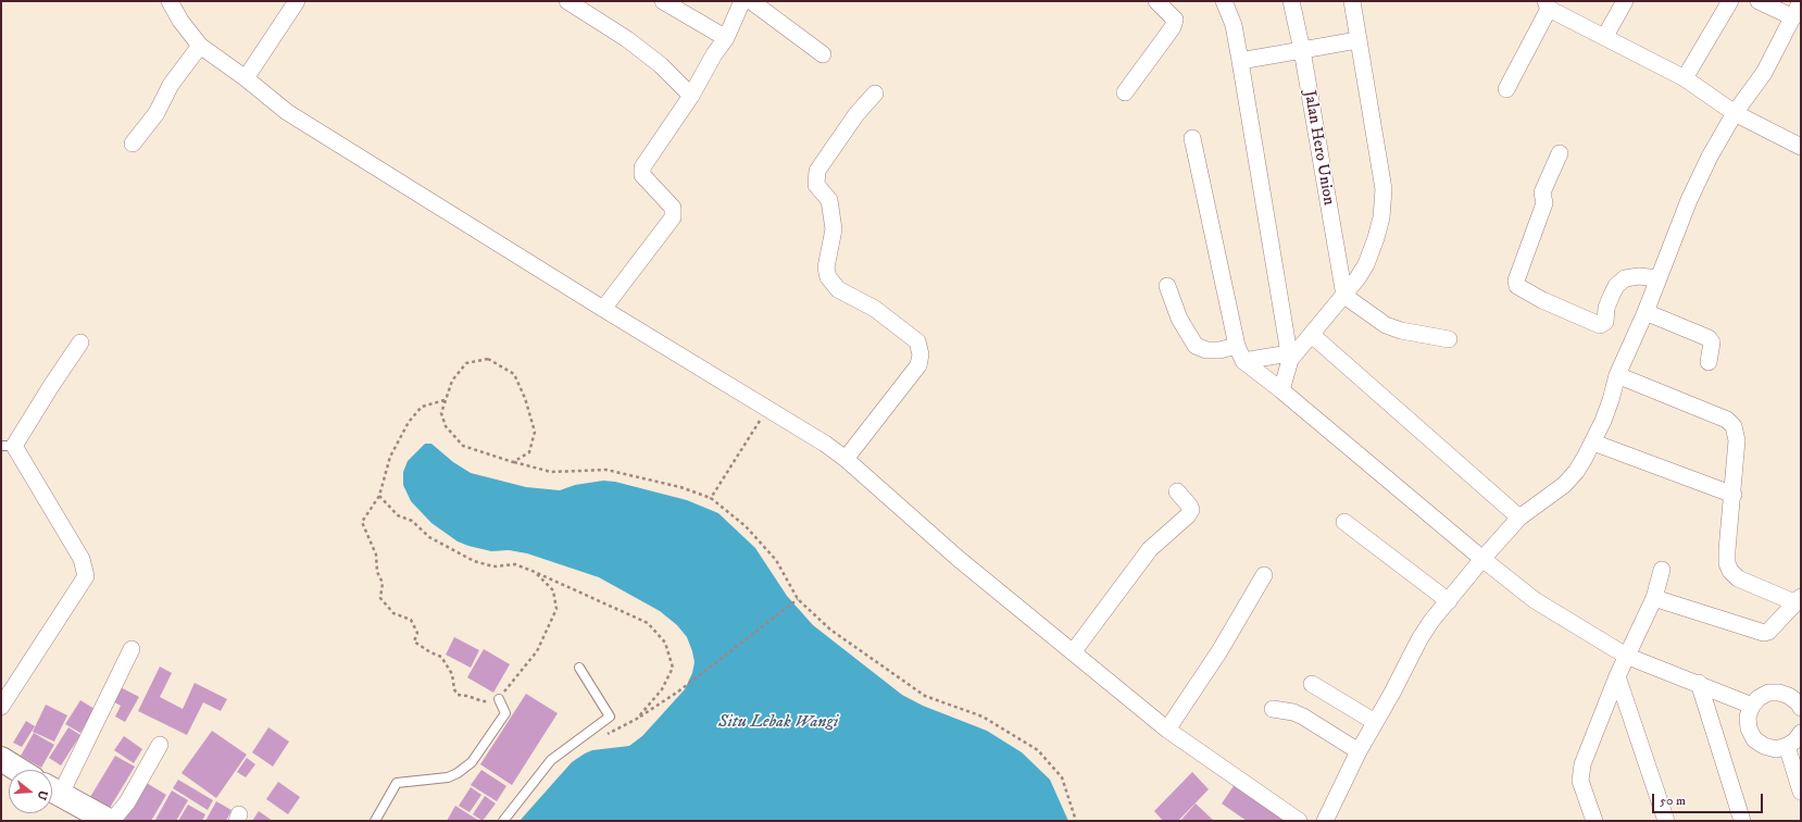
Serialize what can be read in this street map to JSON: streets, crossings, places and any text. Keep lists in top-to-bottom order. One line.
{"streets":{"street":["Jalan Hero Union"]},"water":["Situ Lebak Wangi"],"scale_bar":"50 m","north":"right"}
